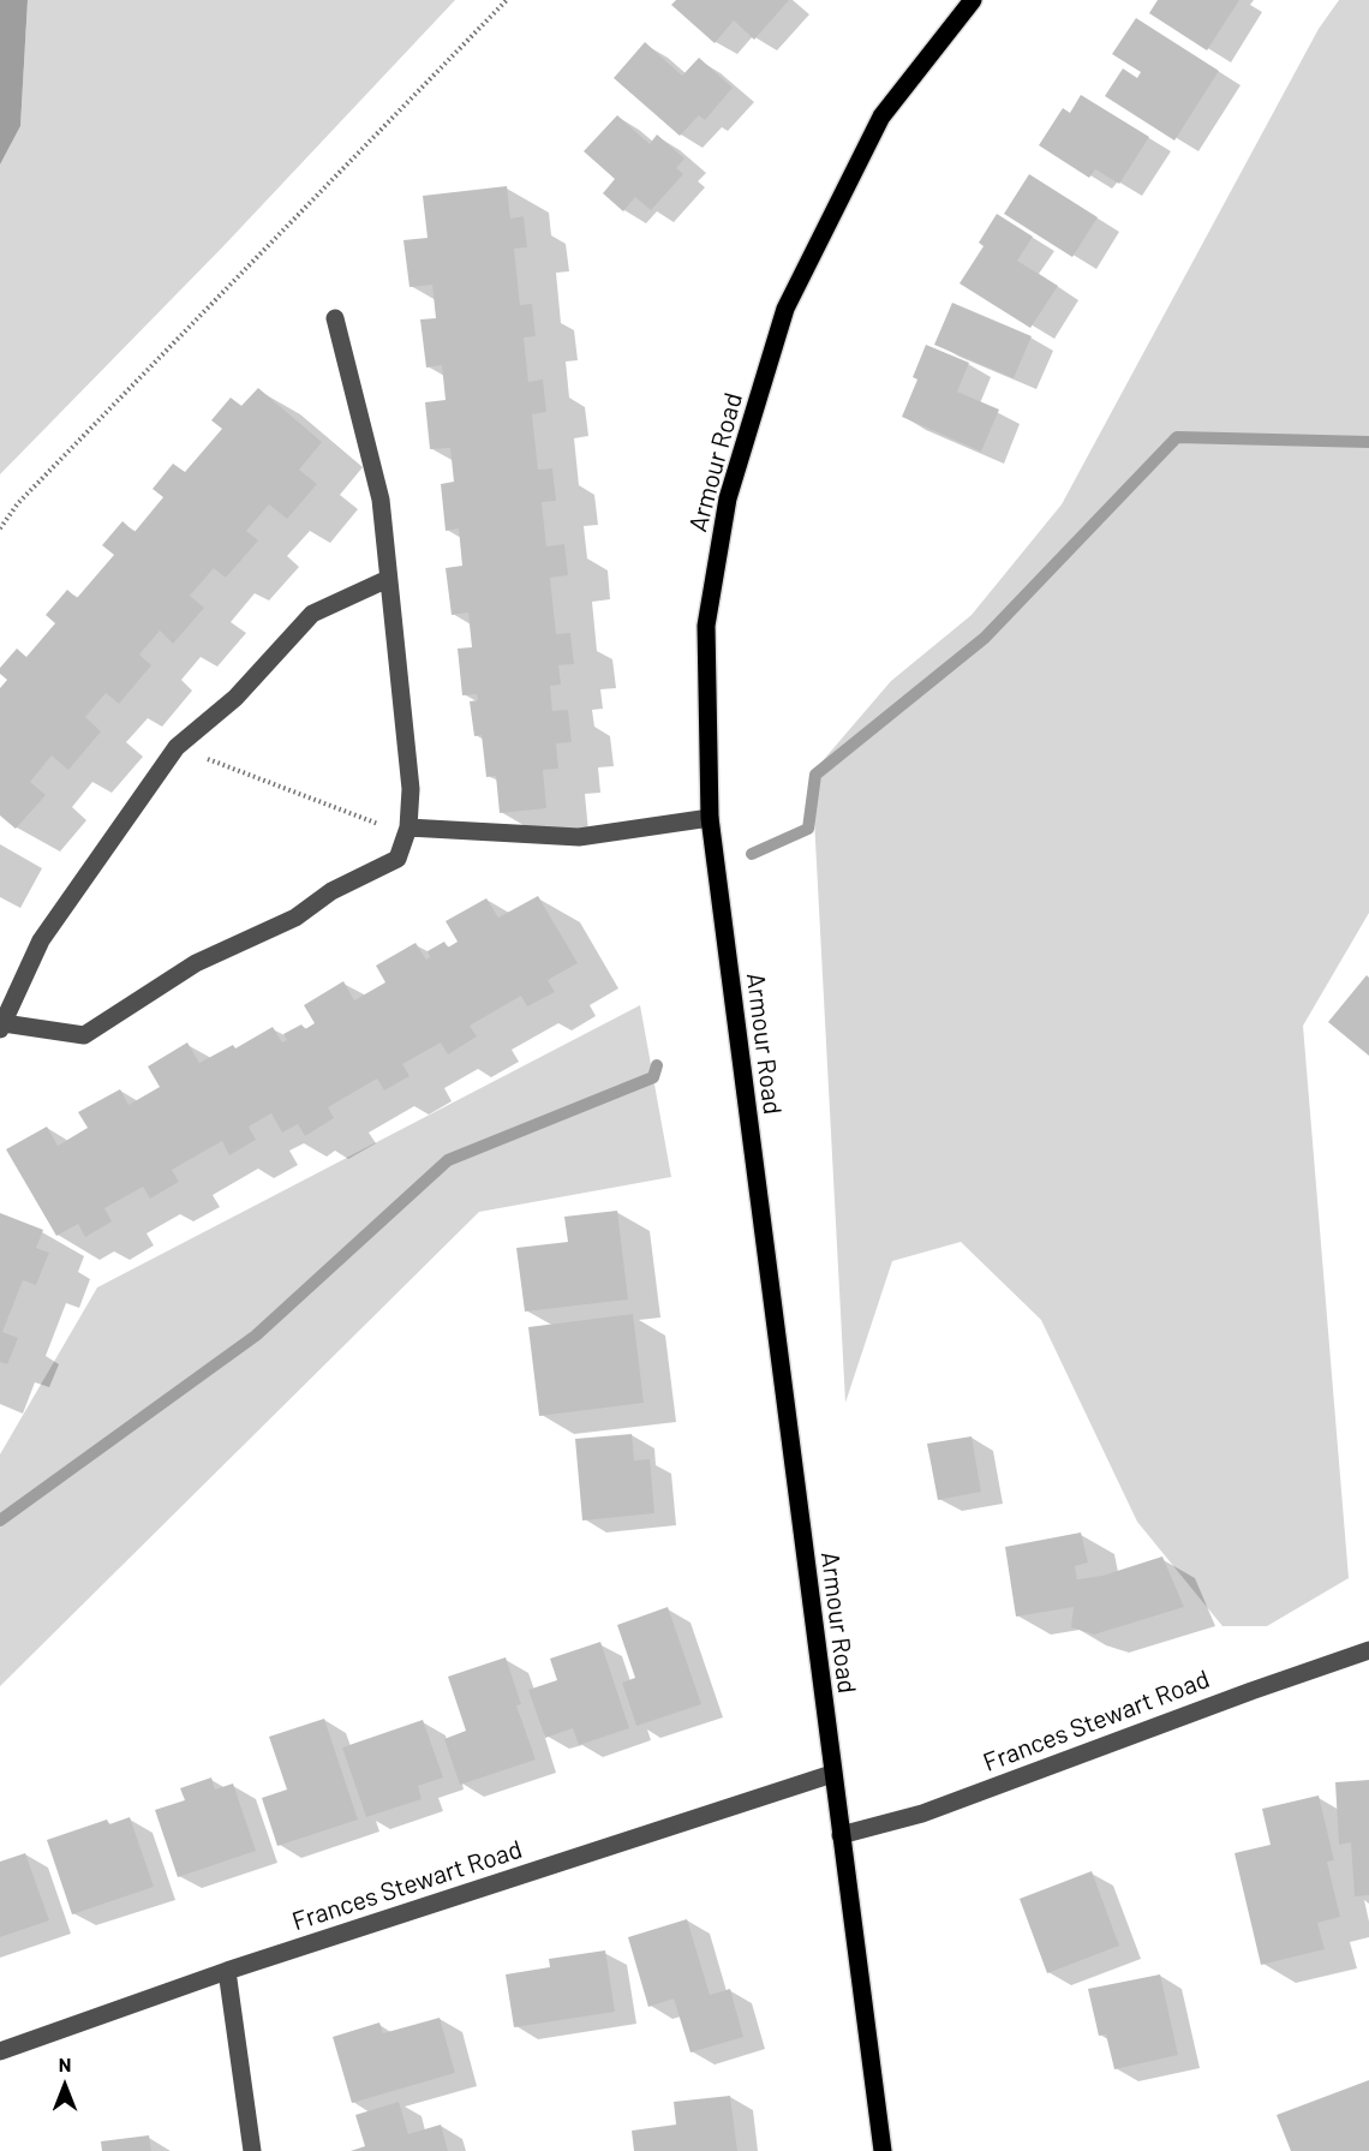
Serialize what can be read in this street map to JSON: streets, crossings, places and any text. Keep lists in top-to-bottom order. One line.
{"streets":{"main road":["Armour Road"],"street":["Frances Stewart Road"]},"crossings":[["Armour Road","Frances Stewart Road"]],"north":"top"}
